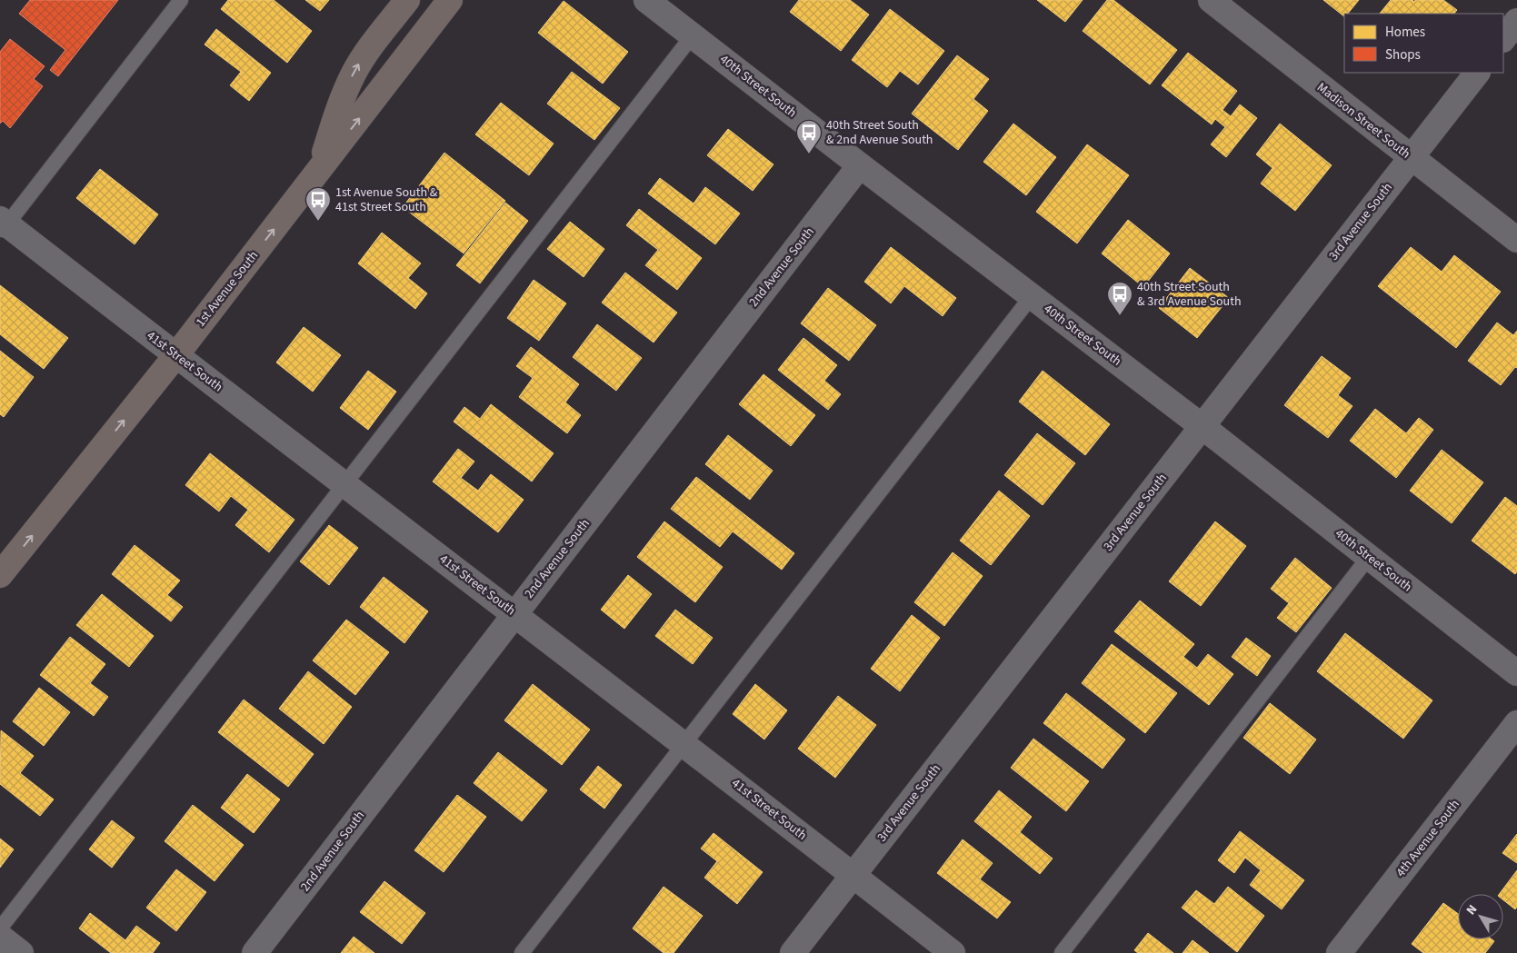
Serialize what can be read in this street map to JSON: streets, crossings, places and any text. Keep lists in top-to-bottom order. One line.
{"streets":{"main road":["1st Avenue South"],"street":["40th Street South","Madison Street South","3rd Avenue South","2nd Avenue South","41st Street South","4th Avenue South"]},"crossings":[["40th Street South","3rd Avenue South"],["40th Street South","2nd Avenue South"],["Madison Street South","3rd Avenue South"],["3rd Avenue South","41st Street South"],["2nd Avenue South","41st Street South"],["1st Avenue South","41st Street South"]],"one_way":["1st Avenue South"],"places":{"bus stop":["40th Street South & 2nd Avenue South","1st Avenue South & 41st Street South","40th Street South & 3rd Avenue South"]},"legend":["Homes","Shops"],"north":"top left"}
